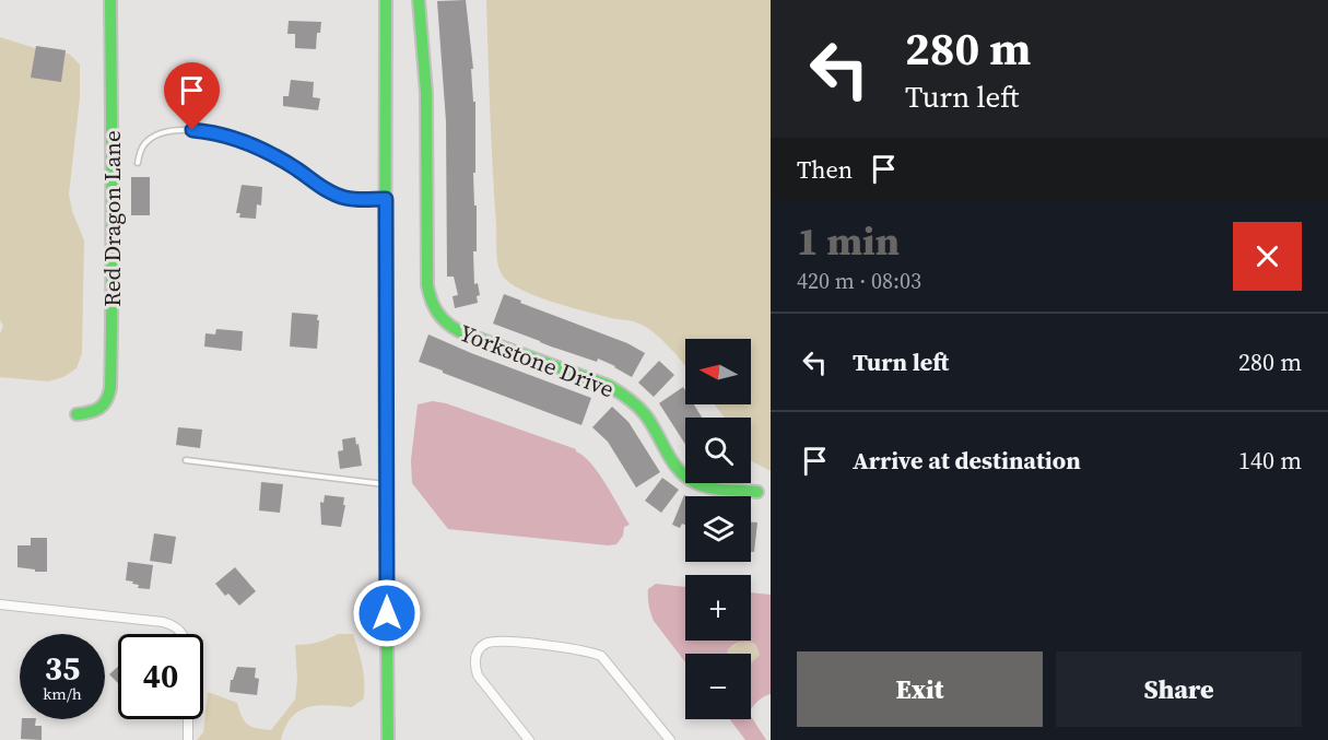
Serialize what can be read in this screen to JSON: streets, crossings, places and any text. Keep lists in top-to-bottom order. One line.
{"streets":{"street":["Red Dragon Lane","Yorkstone Drive"]},"north":"left","page":{"turn":["280 m","Turn left"],"then":"Then","heading":["1 min","420 m · 08:03"],"list":[{"name":"Turn left","value":"280 m"},{"name":"Arrive at destination","value":"140 m"}],"map_buttons":["+","−"],"speed":"35 km/h","limit":"40","buttons":["Exit","Share"]}}
